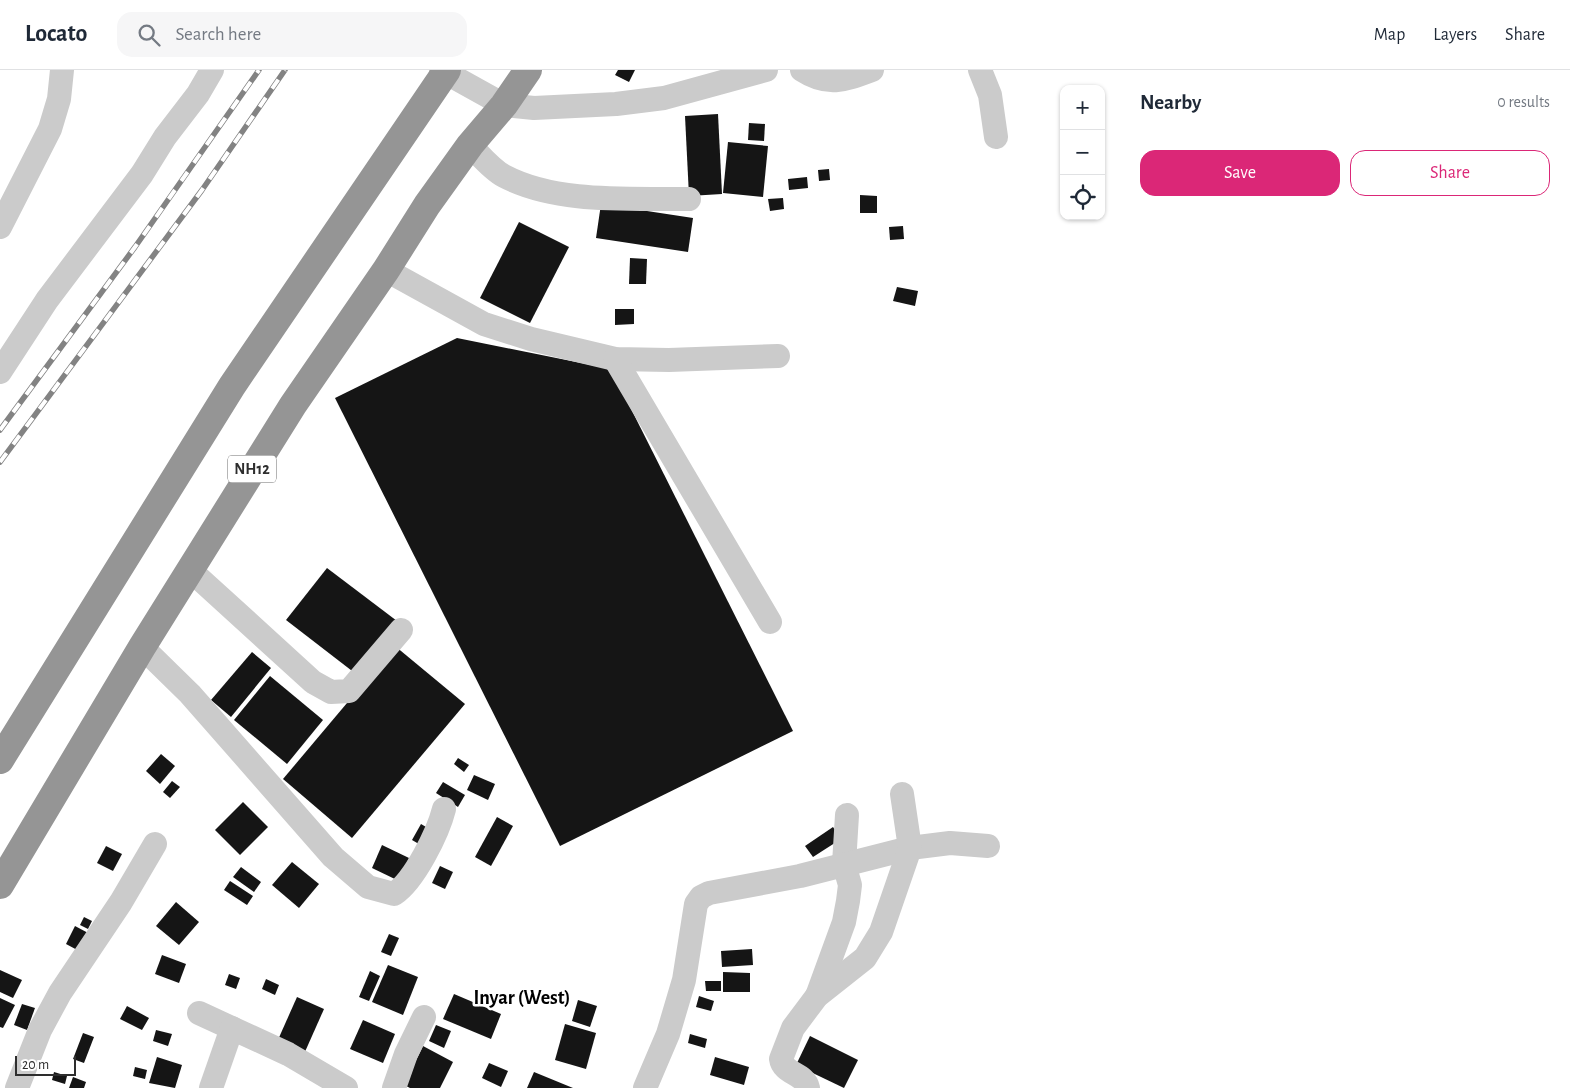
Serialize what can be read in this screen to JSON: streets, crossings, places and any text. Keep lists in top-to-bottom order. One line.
{"streets":{"highway":["NH12"]},"districts":["Inyar (West)"],"scale_bar":"20 m","page":{"header":"Locato","search":"Search here","nav":["Map","Layers","Share"],"heading":["Nearby","0 results"],"map_buttons":["+","−"],"buttons":["Save","Share"],"scale":"20 m"}}
